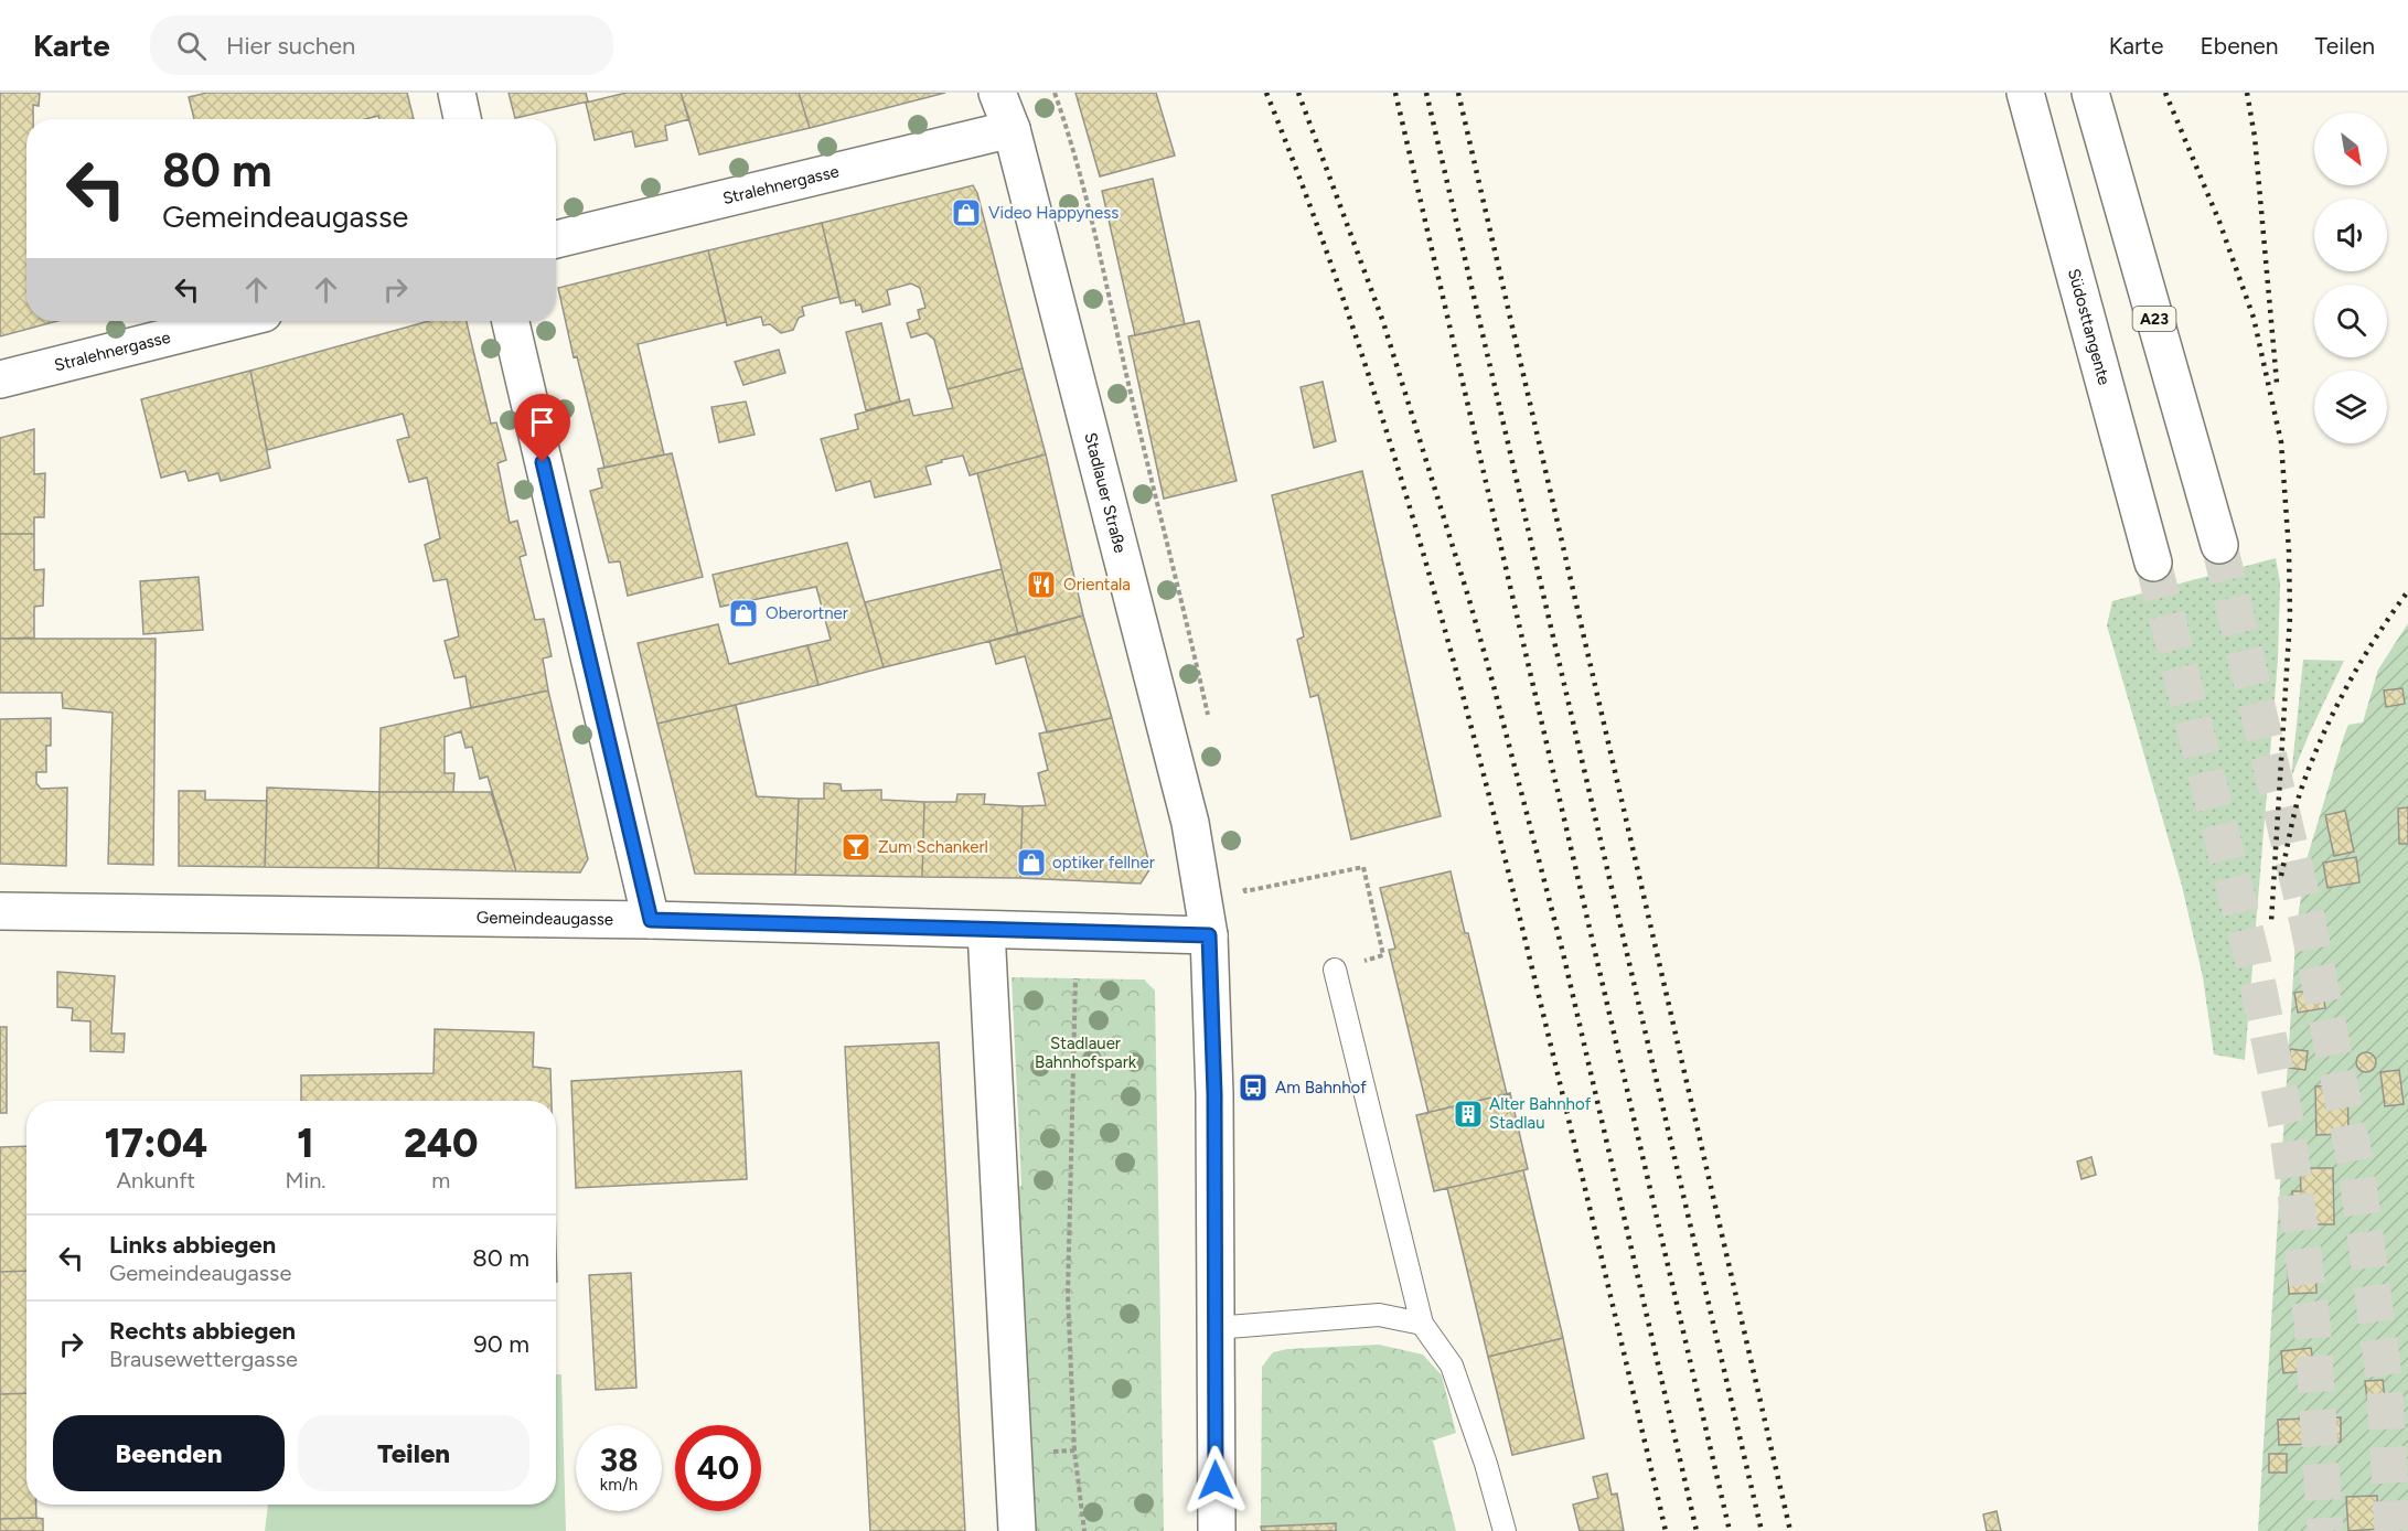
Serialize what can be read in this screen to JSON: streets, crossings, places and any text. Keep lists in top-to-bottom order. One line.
{"streets":{"main road":["Stralehnergasse","A23","Südosttangente","Stadlauer Straße","Gemeindeaugasse"]},"crossings":[["Stralehnergasse","Stadlauer Straße"],["Stadlauer Straße","Gemeindeaugasse"]],"parks":["Stadlauer Bahnhofspark"],"places":{"shop":["Video Happyness","Oberortner","optiker fellner"],"restaurant":["Orientala"],"bar":["Zum Schankerl"],"bus stop":["Am Bahnhof"],"building":["Alter Bahnhof Stadlau"]},"north":"bottom right","page":{"header":"Karte","search":"Hier suchen","nav":["Karte","Ebenen","Teilen"],"turn":["80 m","Gemeindeaugasse"],"eta":["17:04","Ankunft","1","Min.","240","m"],"list":[{"name":"Links abbiegen","note":"Gemeindeaugasse","value":"80 m"},{"name":"Rechts abbiegen","note":"Brausewettergasse","value":"90 m"}],"buttons":["Beenden","Teilen"],"speed":"38 km/h","limit":"40"}}
